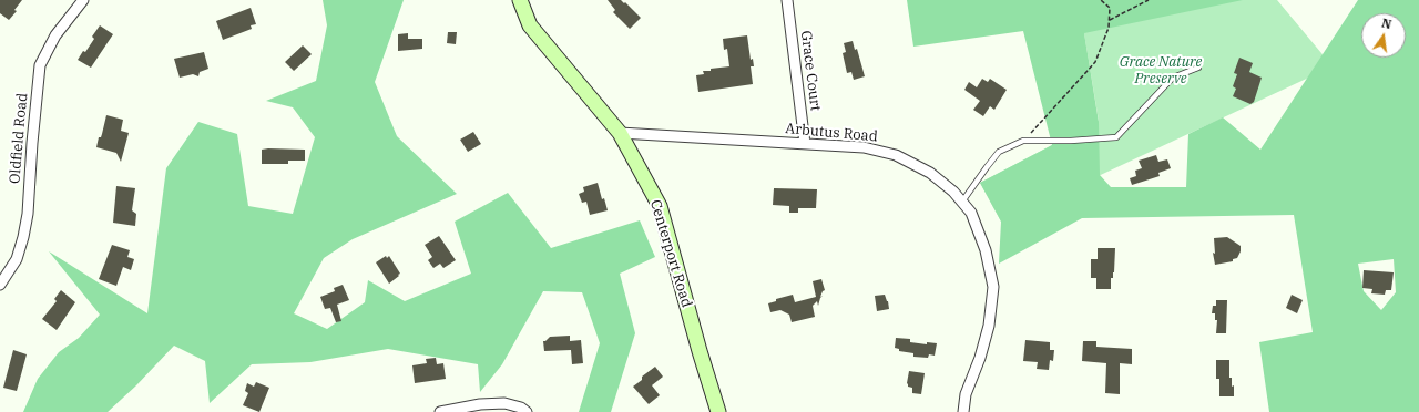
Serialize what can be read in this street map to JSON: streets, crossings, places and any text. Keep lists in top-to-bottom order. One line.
{"streets":{"main road":["Centerport Road"],"street":["Grace Court","Arbutus Road","Oldfield Road"]},"crossings":[["Grace Court","Arbutus Road"],["Arbutus Road","Centerport Road"]],"parks":["Grace Nature Preserve"],"north":"top"}
